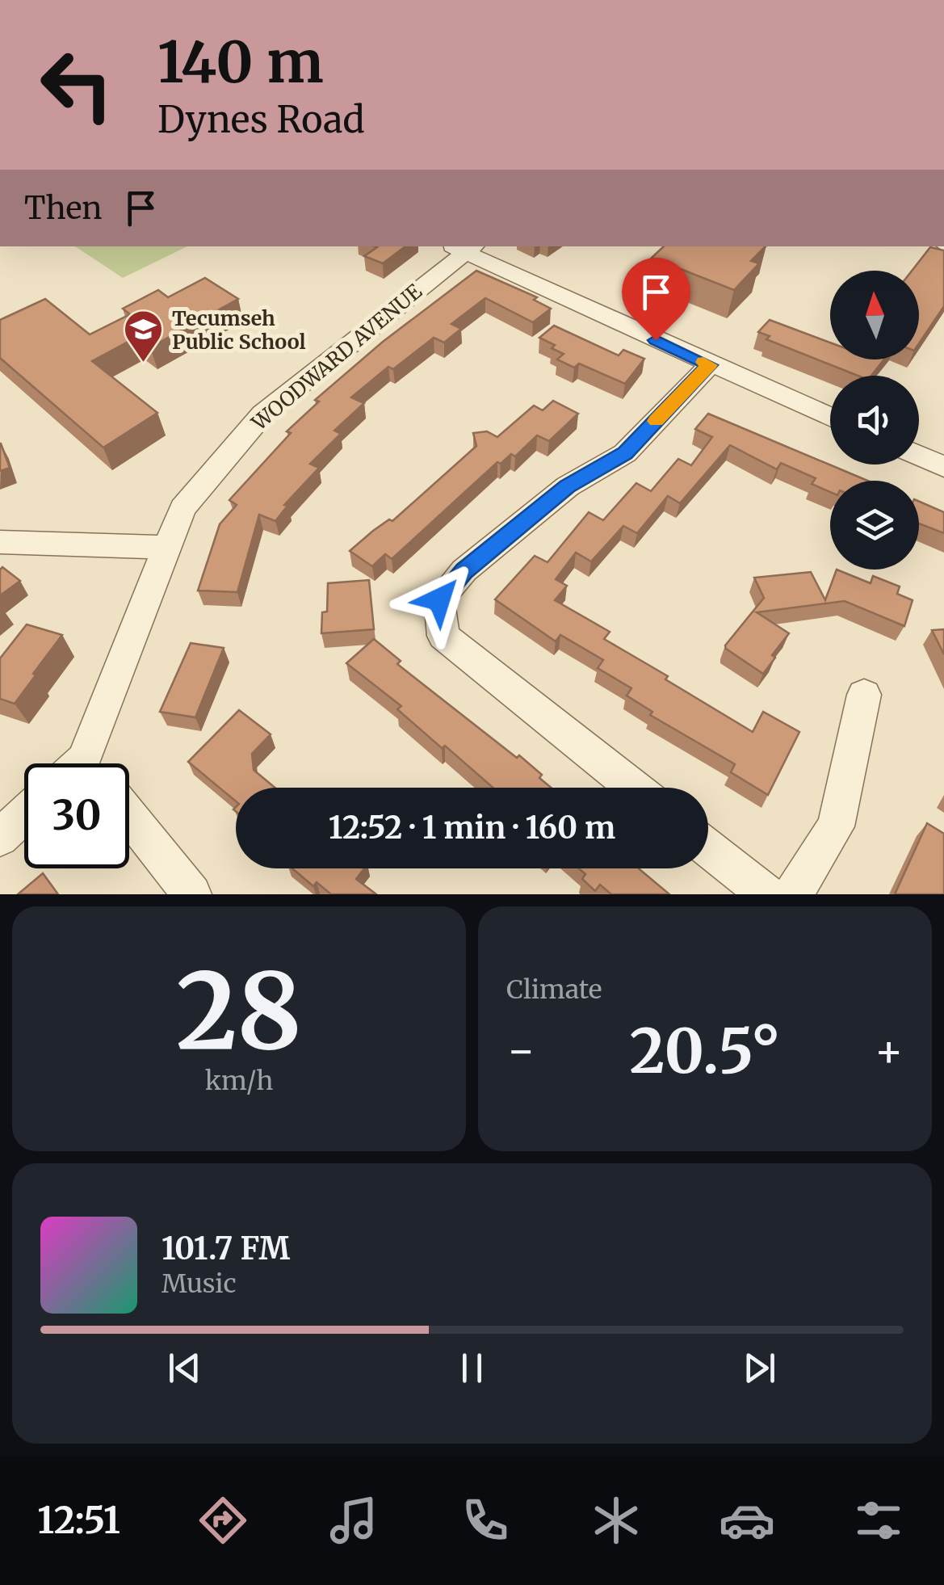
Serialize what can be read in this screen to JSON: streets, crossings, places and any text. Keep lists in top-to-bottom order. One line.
{"streets":{"street":["WOODWARD AVENUE"]},"places":{"school or university":["Tecumseh Public School"]},"north":"top","page":{"turn":["140 m","Dynes Road"],"then":"Then","limit":"30","trip":"12:52 · 1 min · 160 m","tile":[["28","km/h"],"Climate"],"heat":["−","20.5°","+"],"song":["101.7 FM","Music"],"tabs":"12:51"}}
